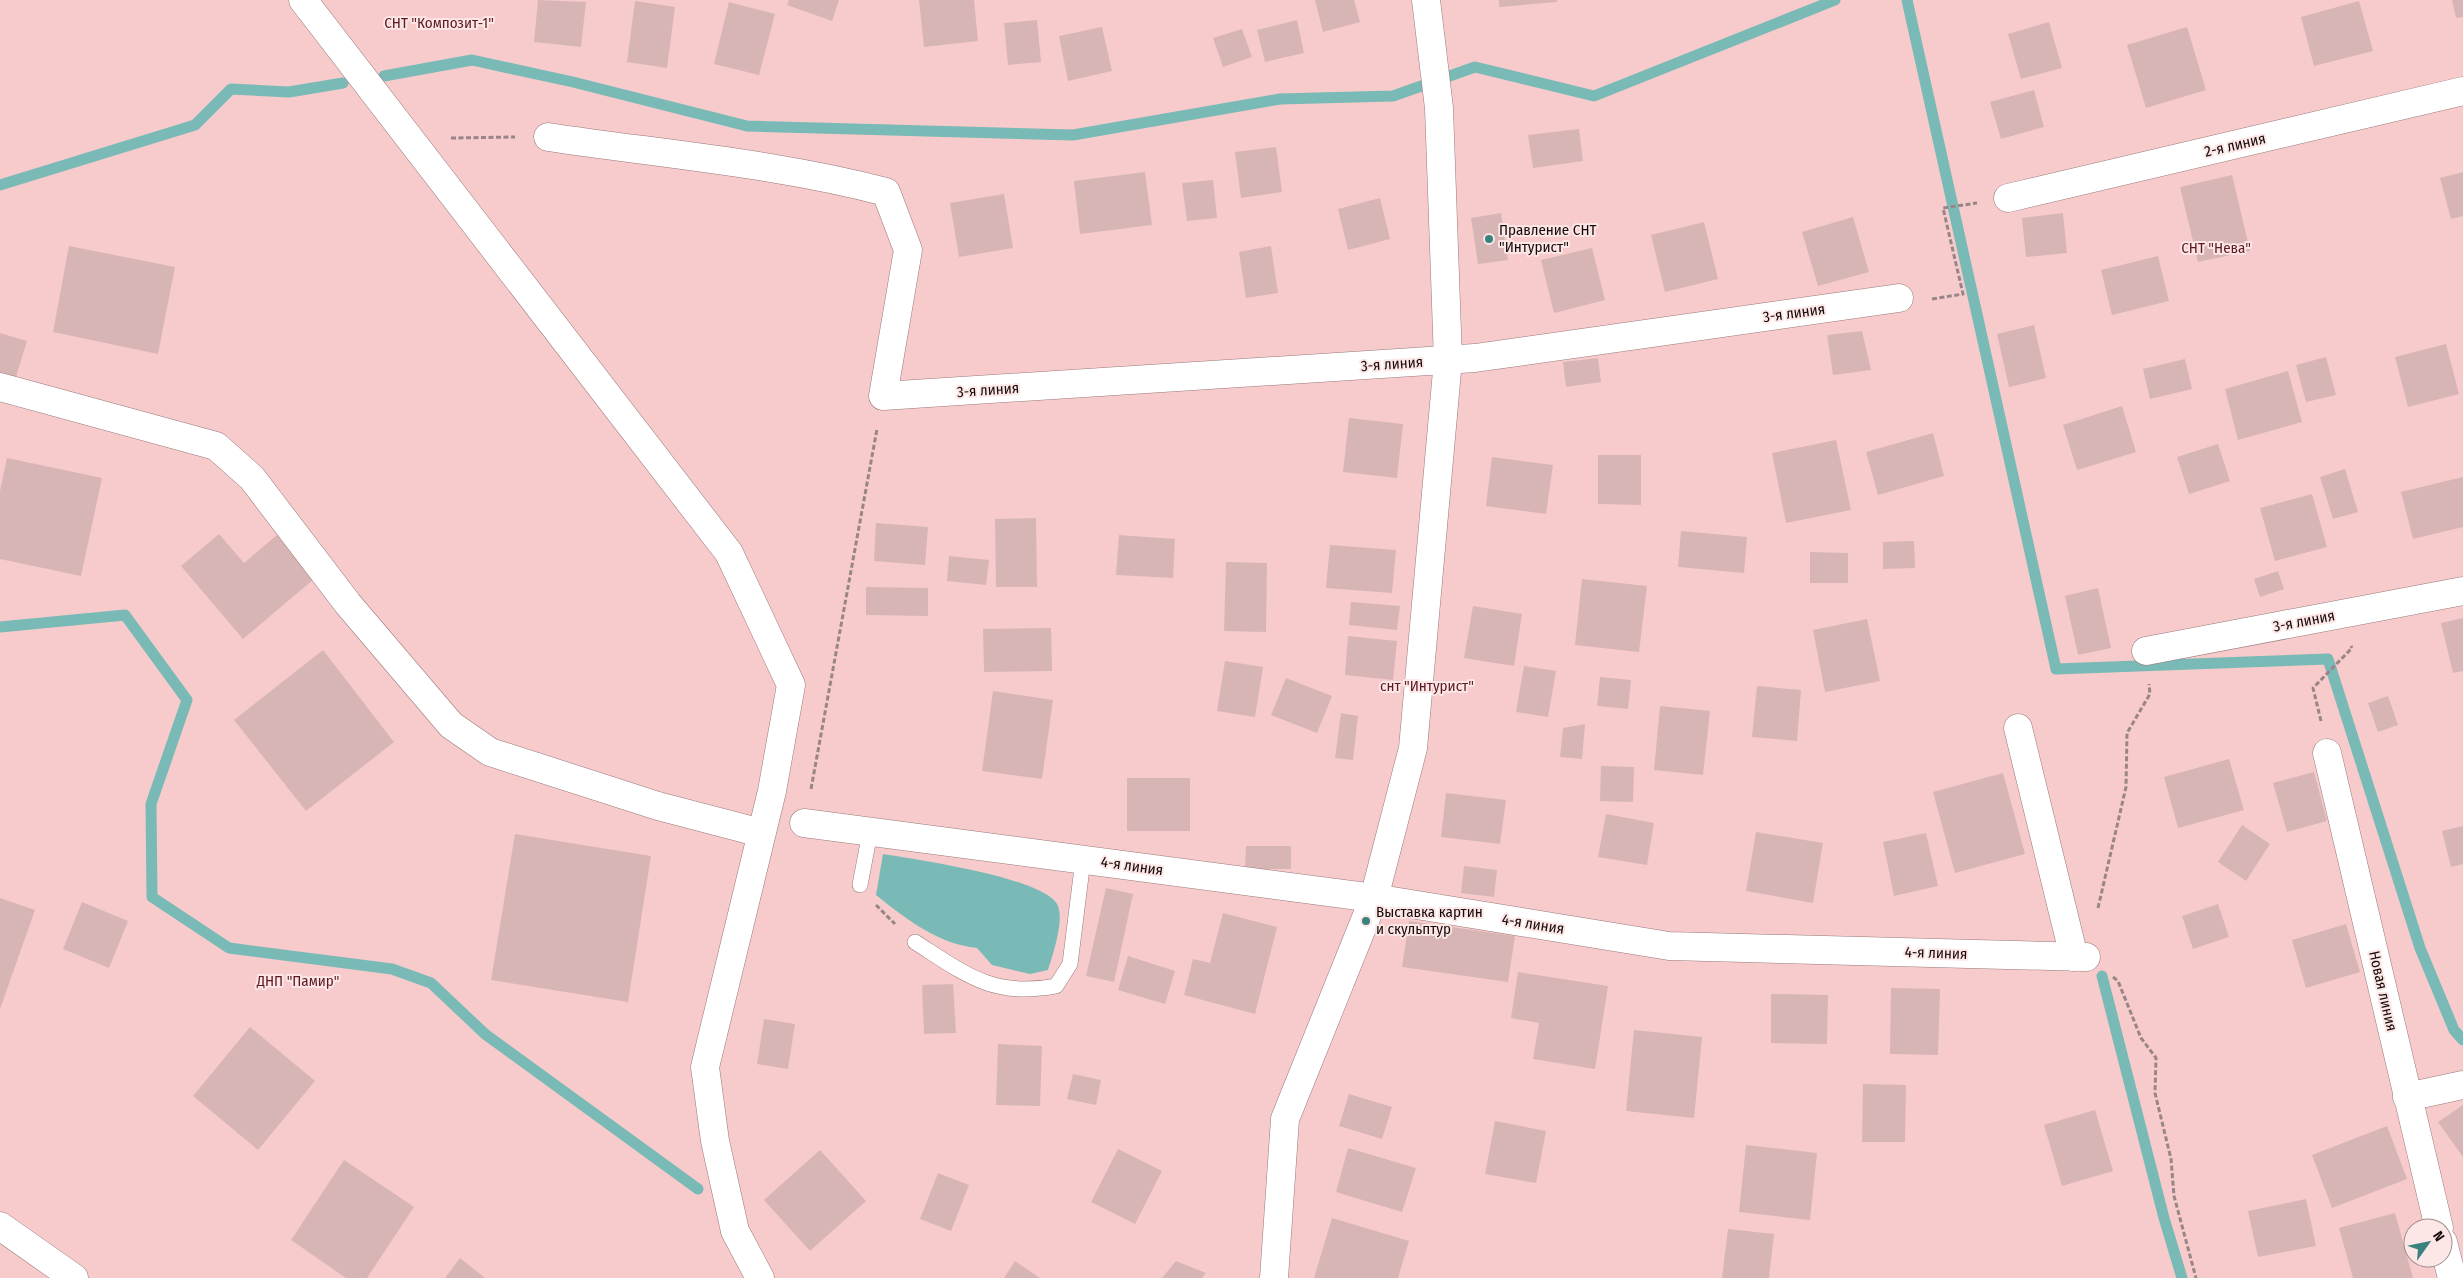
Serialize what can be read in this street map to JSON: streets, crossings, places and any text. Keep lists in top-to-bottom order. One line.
{"streets":{"street":["2-я линия","3-я линия","4-я линия","Новая линия"]},"parks":["СНТ \"Композит-1\"","СНТ \"Нева\"","снт \"Интурист\"","ДНП \"Памир\""],"places":["Правление СНТ \"Интурист\"","Выставка картин и скульптур"],"north":"top right"}
